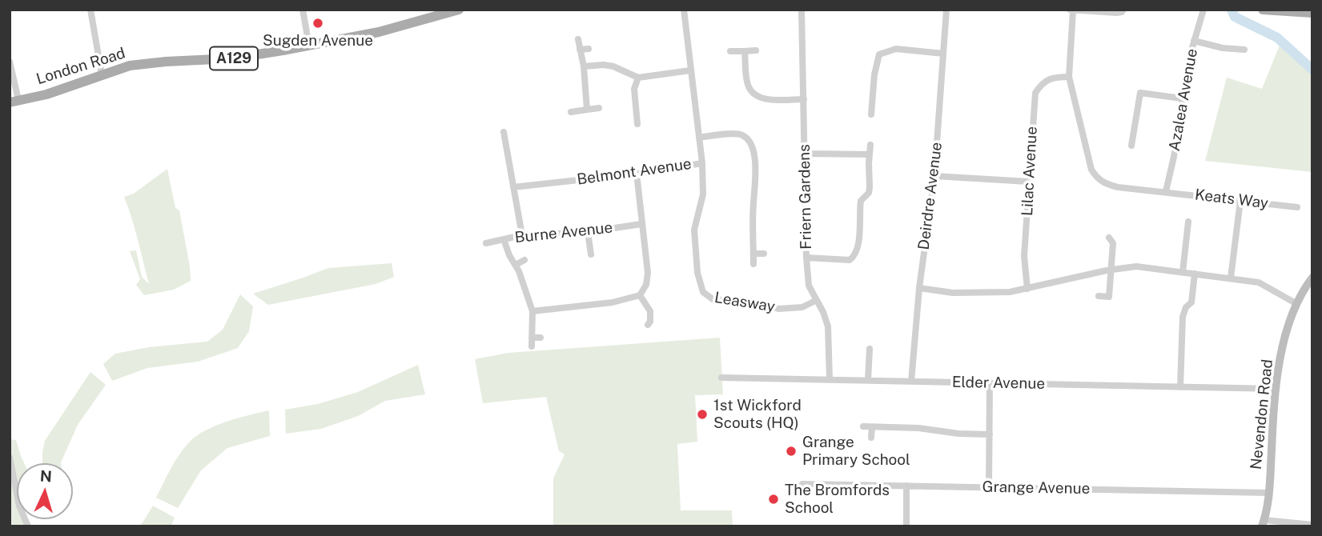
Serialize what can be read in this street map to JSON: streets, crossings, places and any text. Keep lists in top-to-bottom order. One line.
{"streets":{"main road":["A129","London Road"],"street":["Azalea Avenue","Lilac Avenue","Belmont Avenue","Deirdre Avenue","Friern Gardens","Keats Way","Burne Avenue","Leasway","Elder Avenue","Nevendon Road","Grange Avenue"]},"crossings":[["Azalea Avenue","Keats Way"],["Lilac Avenue","Keats Way"],["Belmont Avenue","Leasway"],["Deirdre Avenue","Elder Avenue"],["Friern Gardens","Leasway"],["Friern Gardens","Elder Avenue"],["Elder Avenue","Nevendon Road"],["Nevendon Road","Grange Avenue"]],"places":["Sugden Avenue","1st Wickford Scouts (HQ)","Grange Primary School","The Bromfords School"],"north":"top"}
